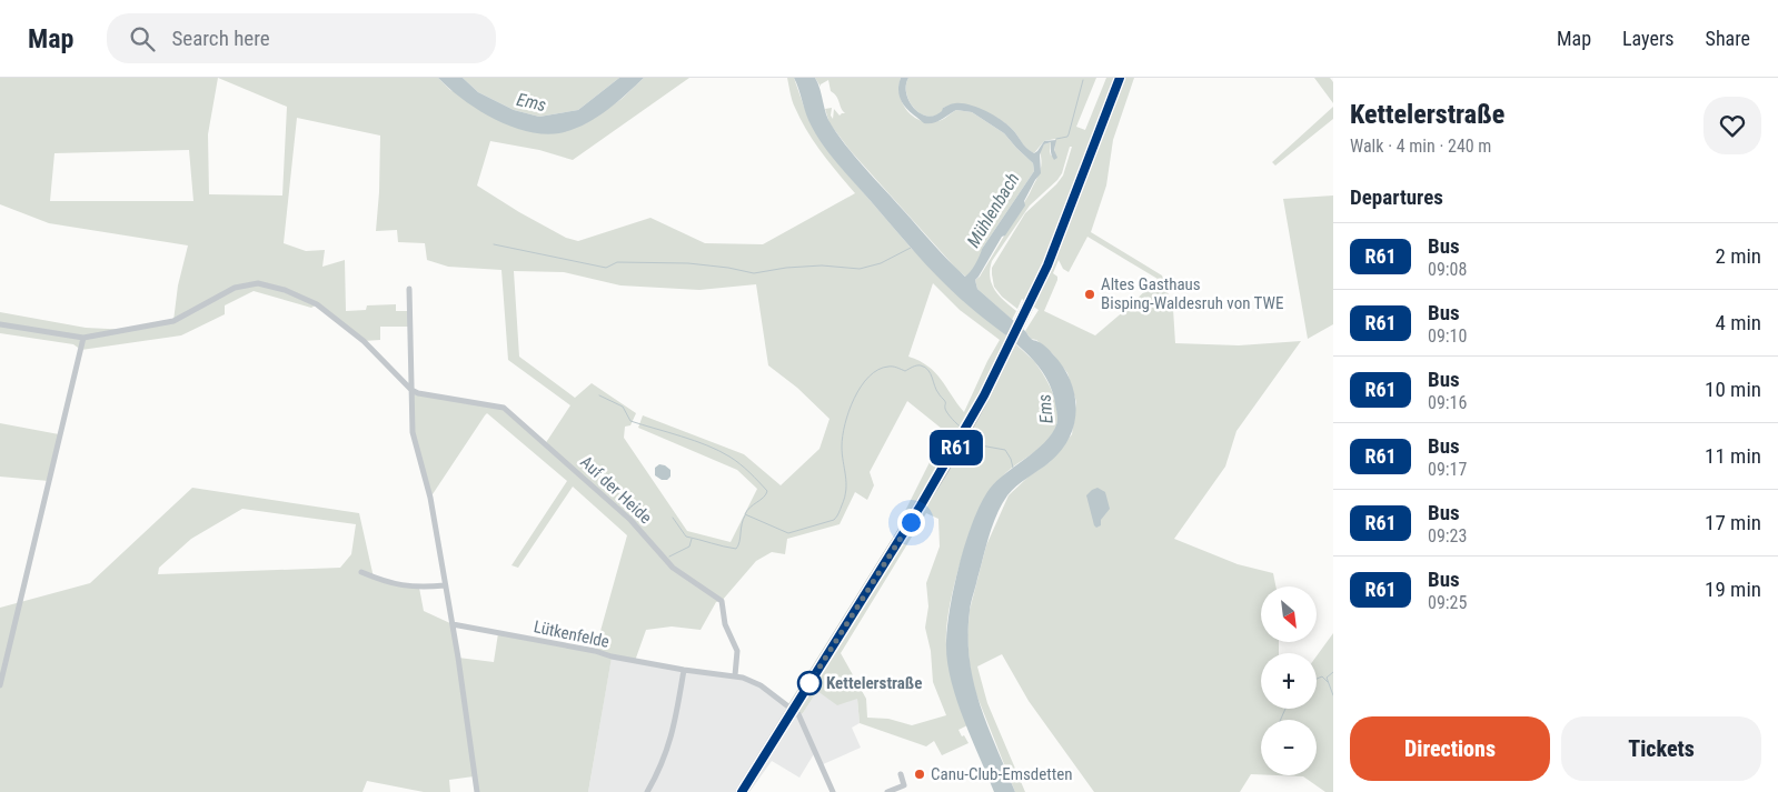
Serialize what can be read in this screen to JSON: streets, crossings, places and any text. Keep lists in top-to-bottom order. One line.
{"streets":{"street":["Auf der Heide","Lütkenfelde"]},"crossings":[["Auf der Heide","Lütkenfelde"]],"water":["Ems","Mühlenbach"],"places":["Altes Gasthaus Bisping-Waldesruh von TWE","Kettelerstraße","Canu-Club-Emsdetten"],"lines":["bus line R61"],"north":"bottom right","page":{"header":"Map","search":"Search here","nav":["Map","Layers","Share"],"on_map":"R61","heading":[["Kettelerstraße","Walk · 4 min · 240 m"],"Departures"],"list":[{"mark":"R61","name":"Bus","note":"09:08","value":"2 min"},{"mark":"R61","name":"Bus","note":"09:10","value":"4 min"},{"mark":"R61","name":"Bus","note":"09:16","value":"10 min"},{"mark":"R61","name":"Bus","note":"09:17","value":"11 min"},{"mark":"R61","name":"Bus","note":"09:23","value":"17 min"},{"mark":"R61","name":"Bus","note":"09:25","value":"19 min"}],"map_buttons":["+","−"],"buttons":["Directions","Tickets"]}}
